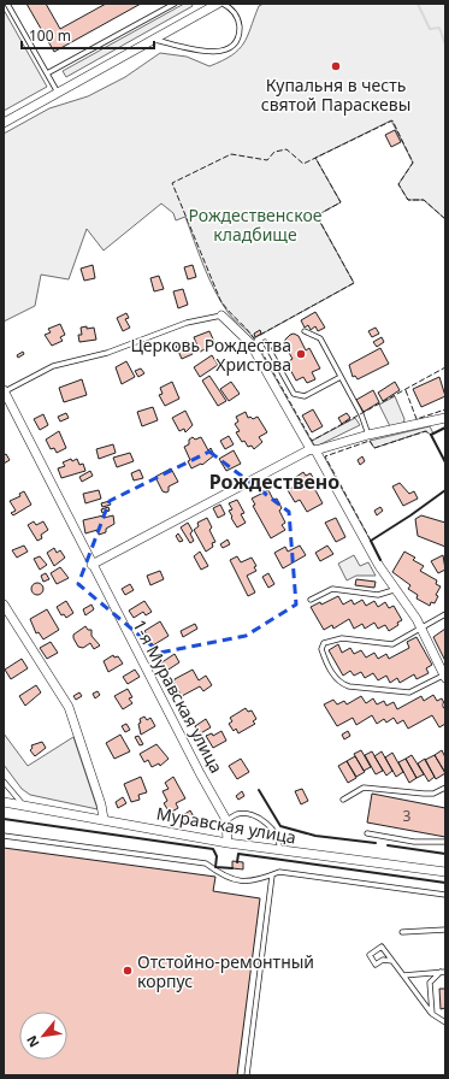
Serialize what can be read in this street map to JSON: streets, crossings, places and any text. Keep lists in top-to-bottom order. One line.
{"streets":{"street":["1-я Муравская улица","Муравская улица"]},"crossings":[["1-я Муравская улица","Муравская улица"]],"districts":["Рождествено"],"parks":["Рождественское кладбище"],"places":["Купальня в честь святой Параскевы","Церковь Рождества Христова","Отстойно-ремонтный корпус"],"house_numbers":["3"],"scale_bar":"100 m","north":"bottom left"}
